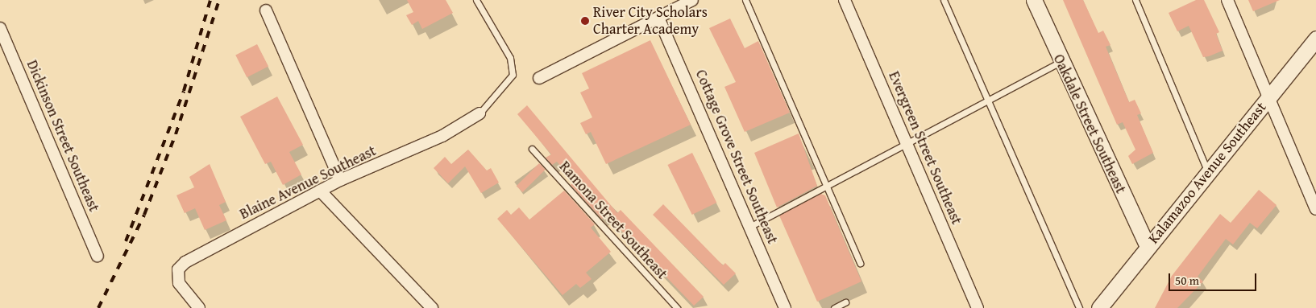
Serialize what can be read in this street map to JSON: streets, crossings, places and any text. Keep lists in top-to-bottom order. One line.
{"streets":{"main road":["Oakdale Street Southeast","Kalamazoo Avenue Southeast"],"street":["Dickinson Street Southeast","Evergreen Street Southeast","Cottage Grove Street Southeast","Blaine Avenue Southeast"],"lane":["Ramona Street Southeast"]},"crossings":[["Oakdale Street Southeast","Kalamazoo Avenue Southeast"]],"places":["River City Scholars Charter Academy"],"scale_bar":"50 m"}
